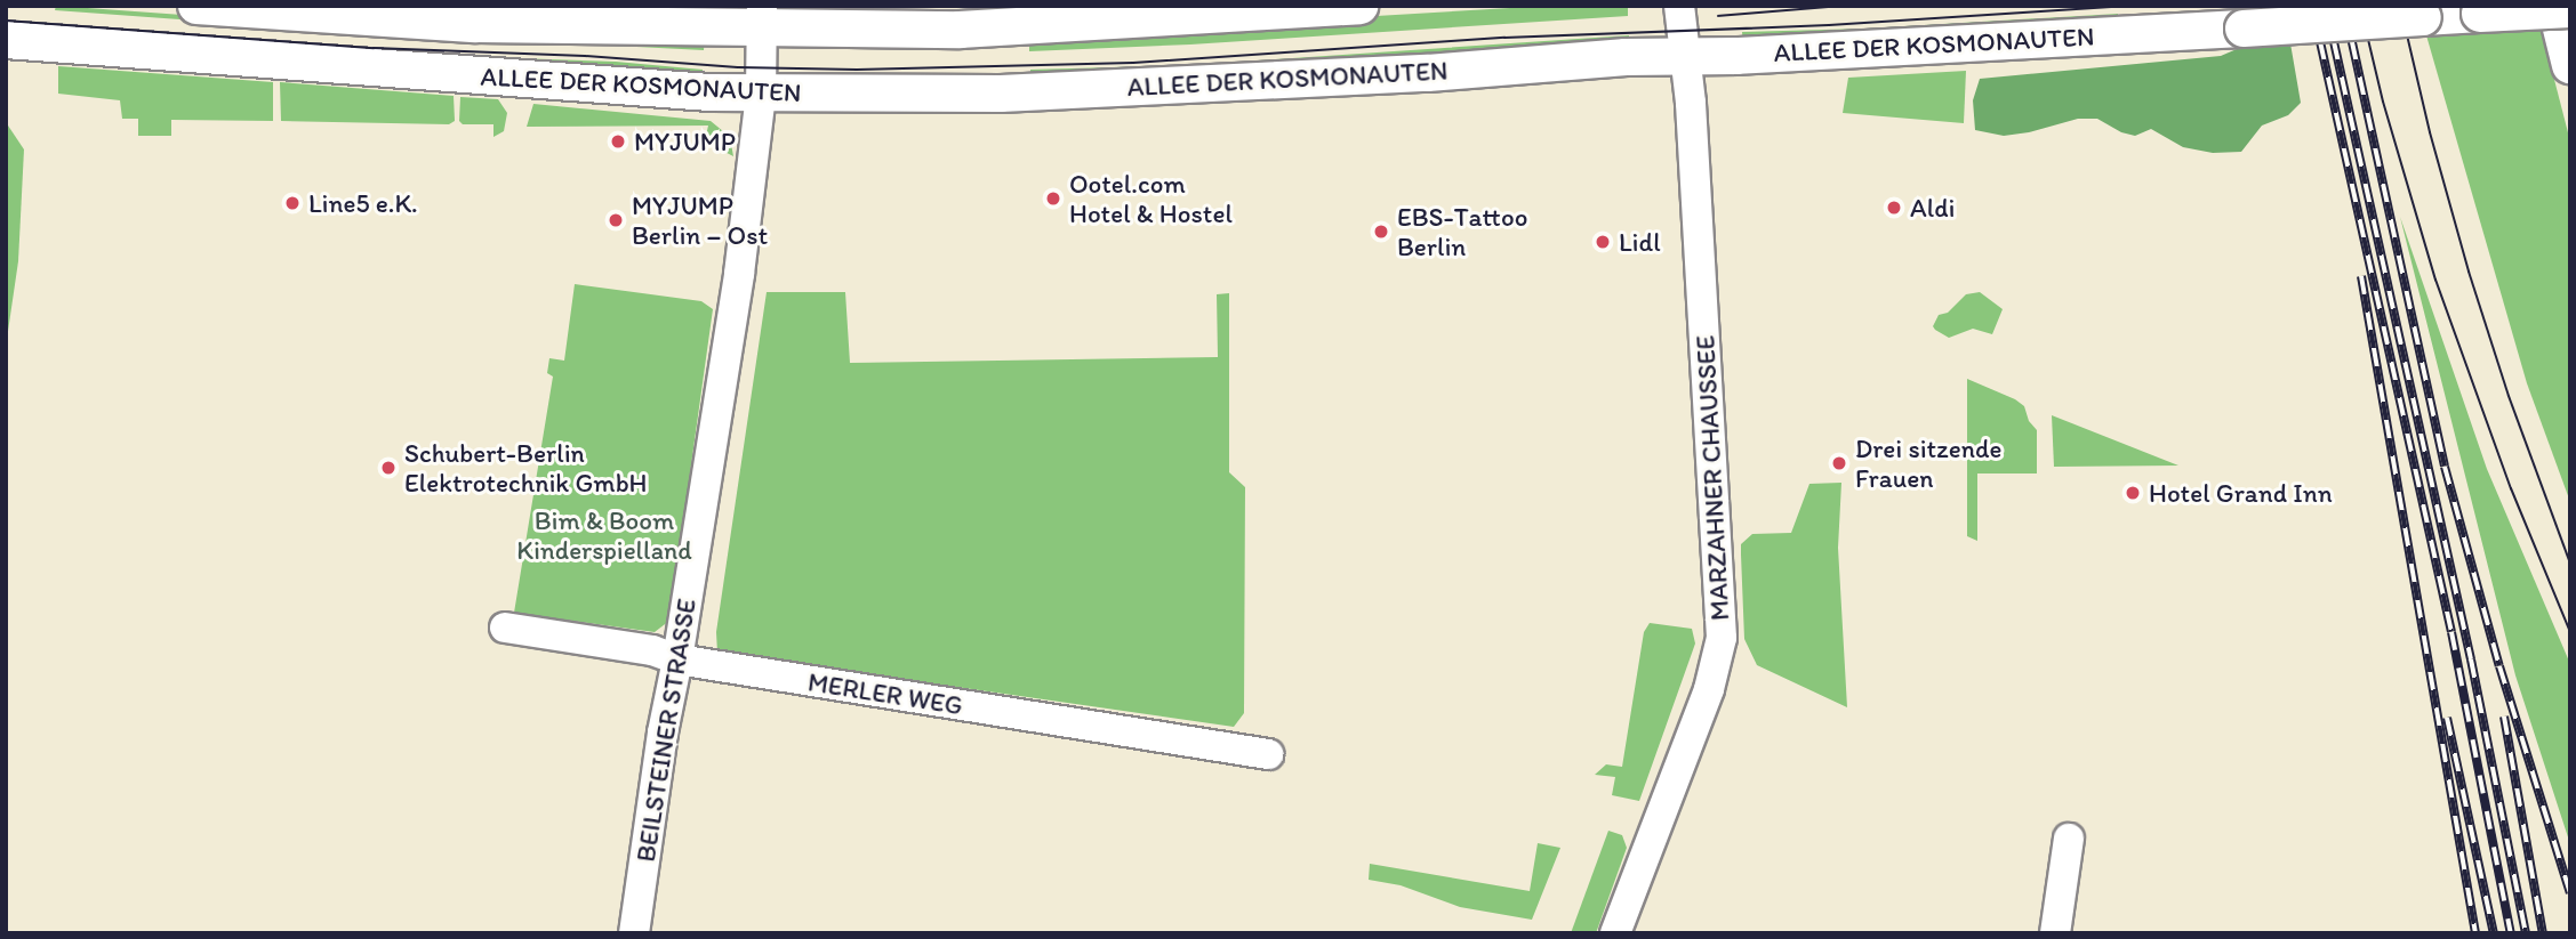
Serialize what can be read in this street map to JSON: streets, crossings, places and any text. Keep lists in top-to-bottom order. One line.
{"streets":{"main road":["ALLEE DER KOSMONAUTEN"],"street":["MARZAHNER CHAUSSEE","MERLER WEG","BEILSTEINER STRASSE"]},"crossings":[["ALLEE DER KOSMONAUTEN","MARZAHNER CHAUSSEE"],["ALLEE DER KOSMONAUTEN","BEILSTEINER STRASSE"],["MERLER WEG","BEILSTEINER STRASSE"]],"parks":["Bim & Boom Kinderspielland"],"places":["MYJUMP","Ootel.com Hotel & Hostel","Line5 e.K.","Aldi","MYJUMP Berlin – Ost","EBS-Tattoo Berlin","Lidl","Drei sitzende Frauen","Schubert-Berlin Elektrotechnik GmbH","Hotel Grand Inn"]}
